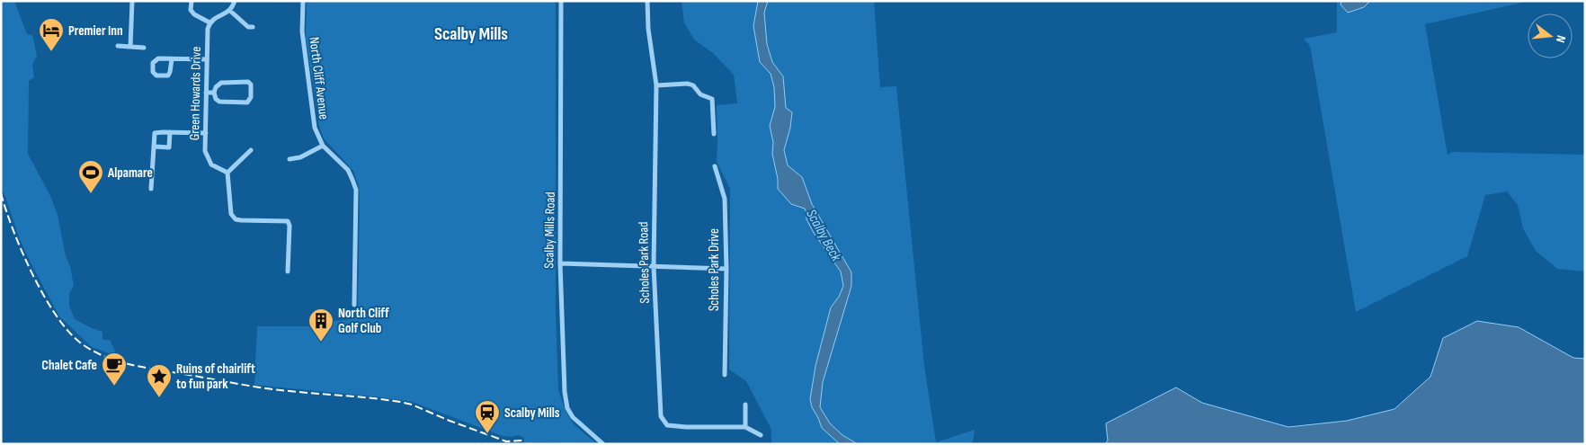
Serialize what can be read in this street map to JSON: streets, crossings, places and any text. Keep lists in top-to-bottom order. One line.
{"streets":{"street":["North Cliff Avenue","Green Howards Drive","Scalby Mills Road","Scholes Park Road","Scholes Park Drive"]},"districts":["Scalby Mills"],"water":["Scalby Beck"],"places":{"hotel":["Premier Inn"],"sports":["Alpamare"],"building":["North Cliff Golf Club"],"cafe":["Chalet Cafe"],"place":["Ruins of chairlift to fun park"],"station":["Scalby Mills"]},"north":"right"}
